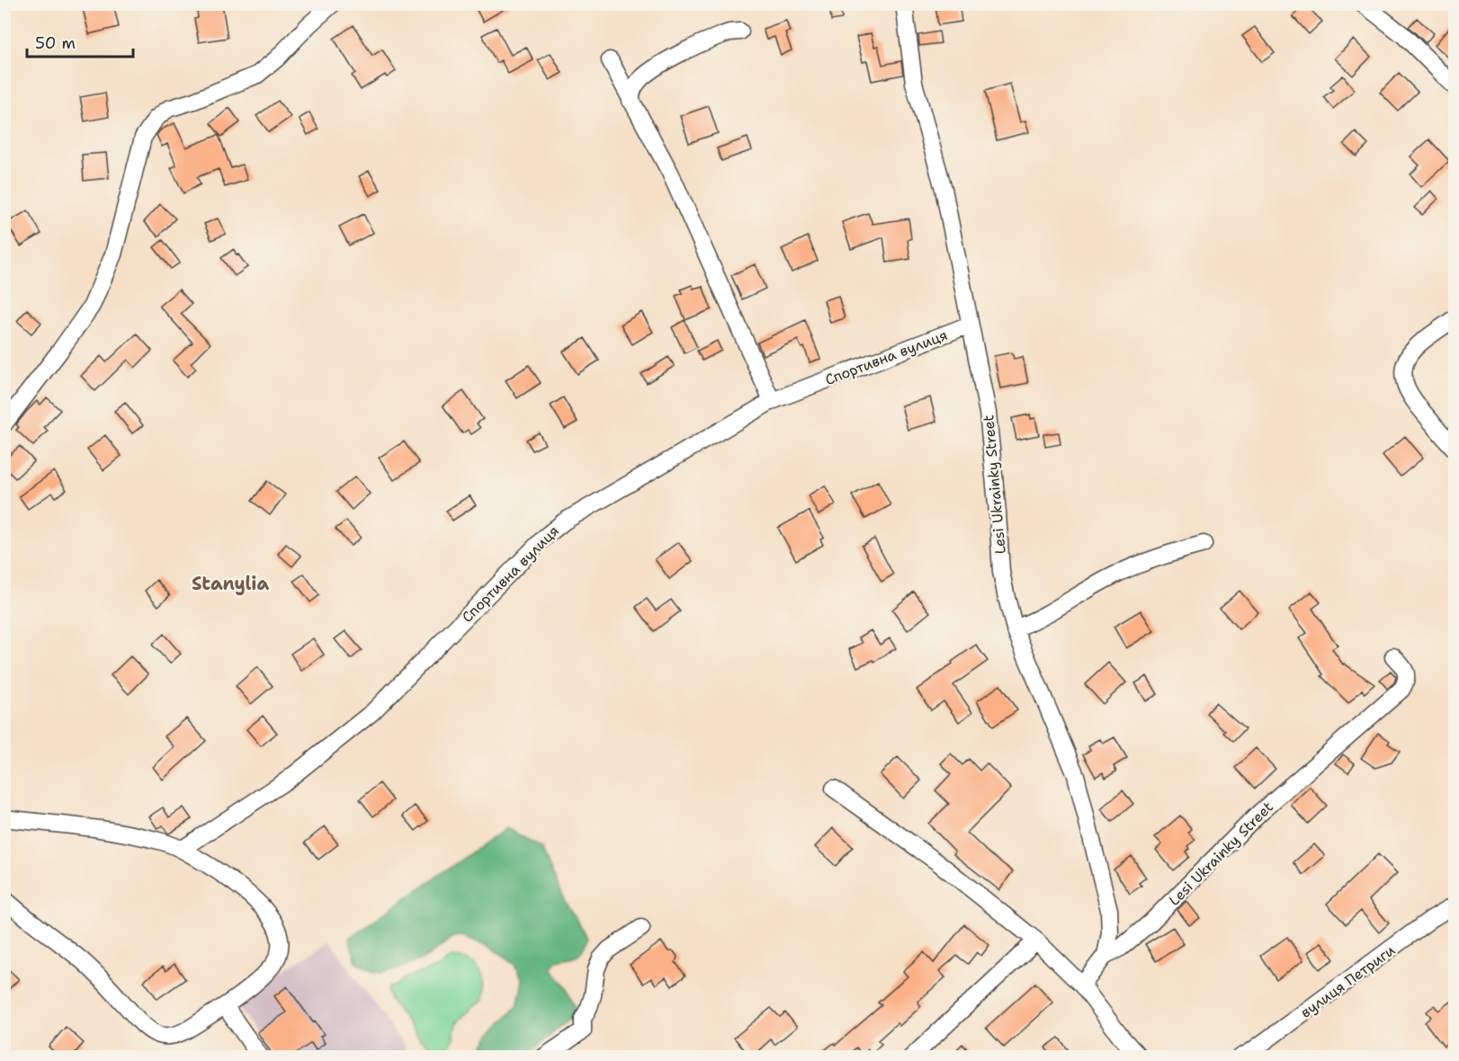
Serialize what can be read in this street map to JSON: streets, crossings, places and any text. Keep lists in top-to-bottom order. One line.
{"streets":{"street":["Спортивна вулиця","Lesi Ukrainky Street","вулиця Петриги"]},"crossings":[["Спортивна вулиця","Lesi Ukrainky Street"]],"districts":["Stanylia"],"scale_bar":"50 m"}
